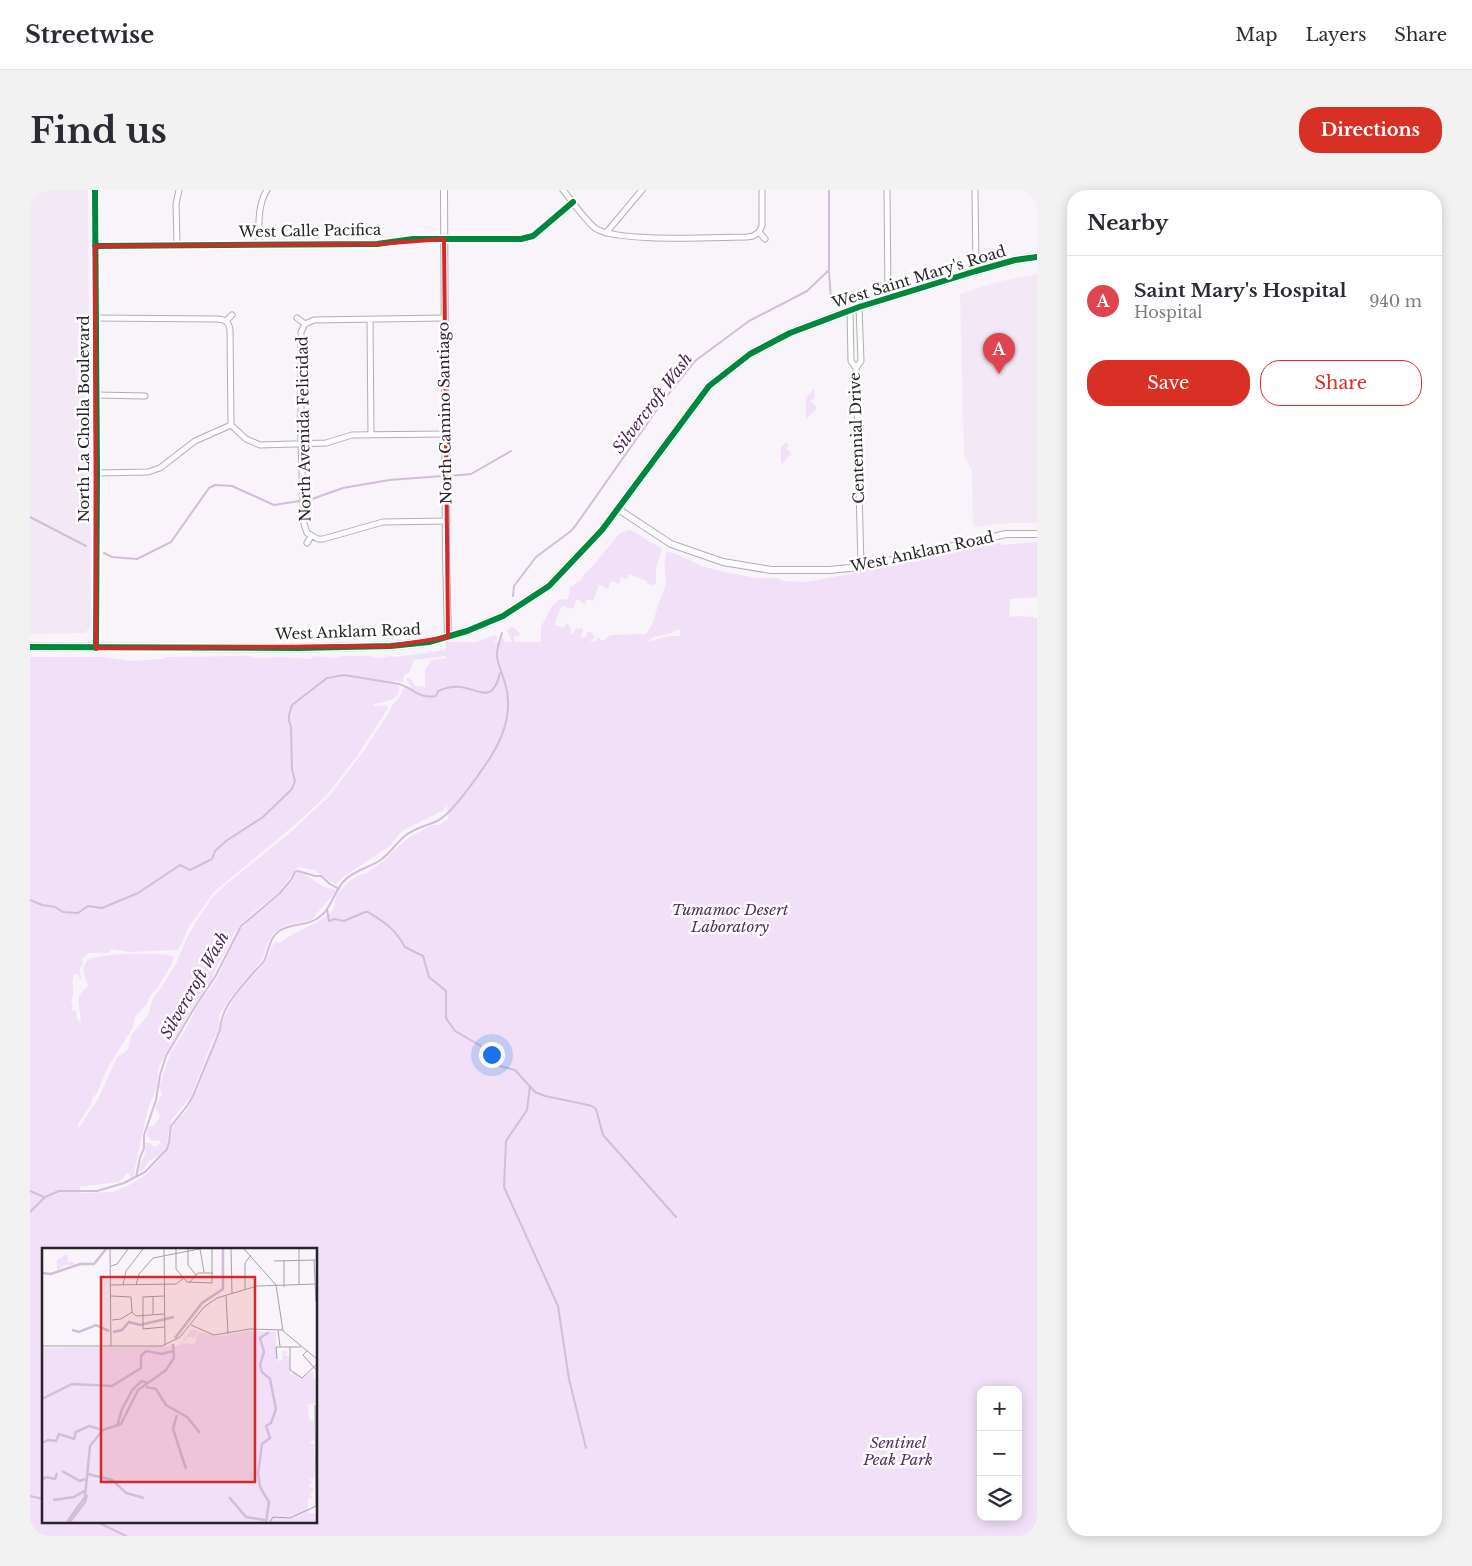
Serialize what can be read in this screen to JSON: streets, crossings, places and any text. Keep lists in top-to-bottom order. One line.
{"streets":{"main road":["West Saint Mary's Road","West Anklam Road"],"street":["West Calle Pacifica","North Camino Santiago","North La Cholla Boulevard","North Avenida Felicidad","Centennial Drive"]},"crossings":[["West Calle Pacifica","North Camino Santiago"],["West Calle Pacifica","North La Cholla Boulevard"],["West Saint Mary's Road","Centennial Drive"],["West Saint Mary's Road","West Anklam Road"],["North Camino Santiago","West Anklam Road"],["North La Cholla Boulevard","West Anklam Road"],["Centennial Drive","West Anklam Road"]],"water":["Silvercroft Wash"],"parks":["Tumamoc Desert Laboratory","Sentinel Peak Park"],"page":{"header":"Streetwise","nav":["Map","Layers","Share"],"buttons":["Directions",["Save","Share"]],"title":"Find us","heading":"Nearby","list":[{"mark":"A","name":"Saint Mary's Hospital","note":"Hospital","value":"940 m"}],"pins":"A","map_buttons":["+","−"]}}
